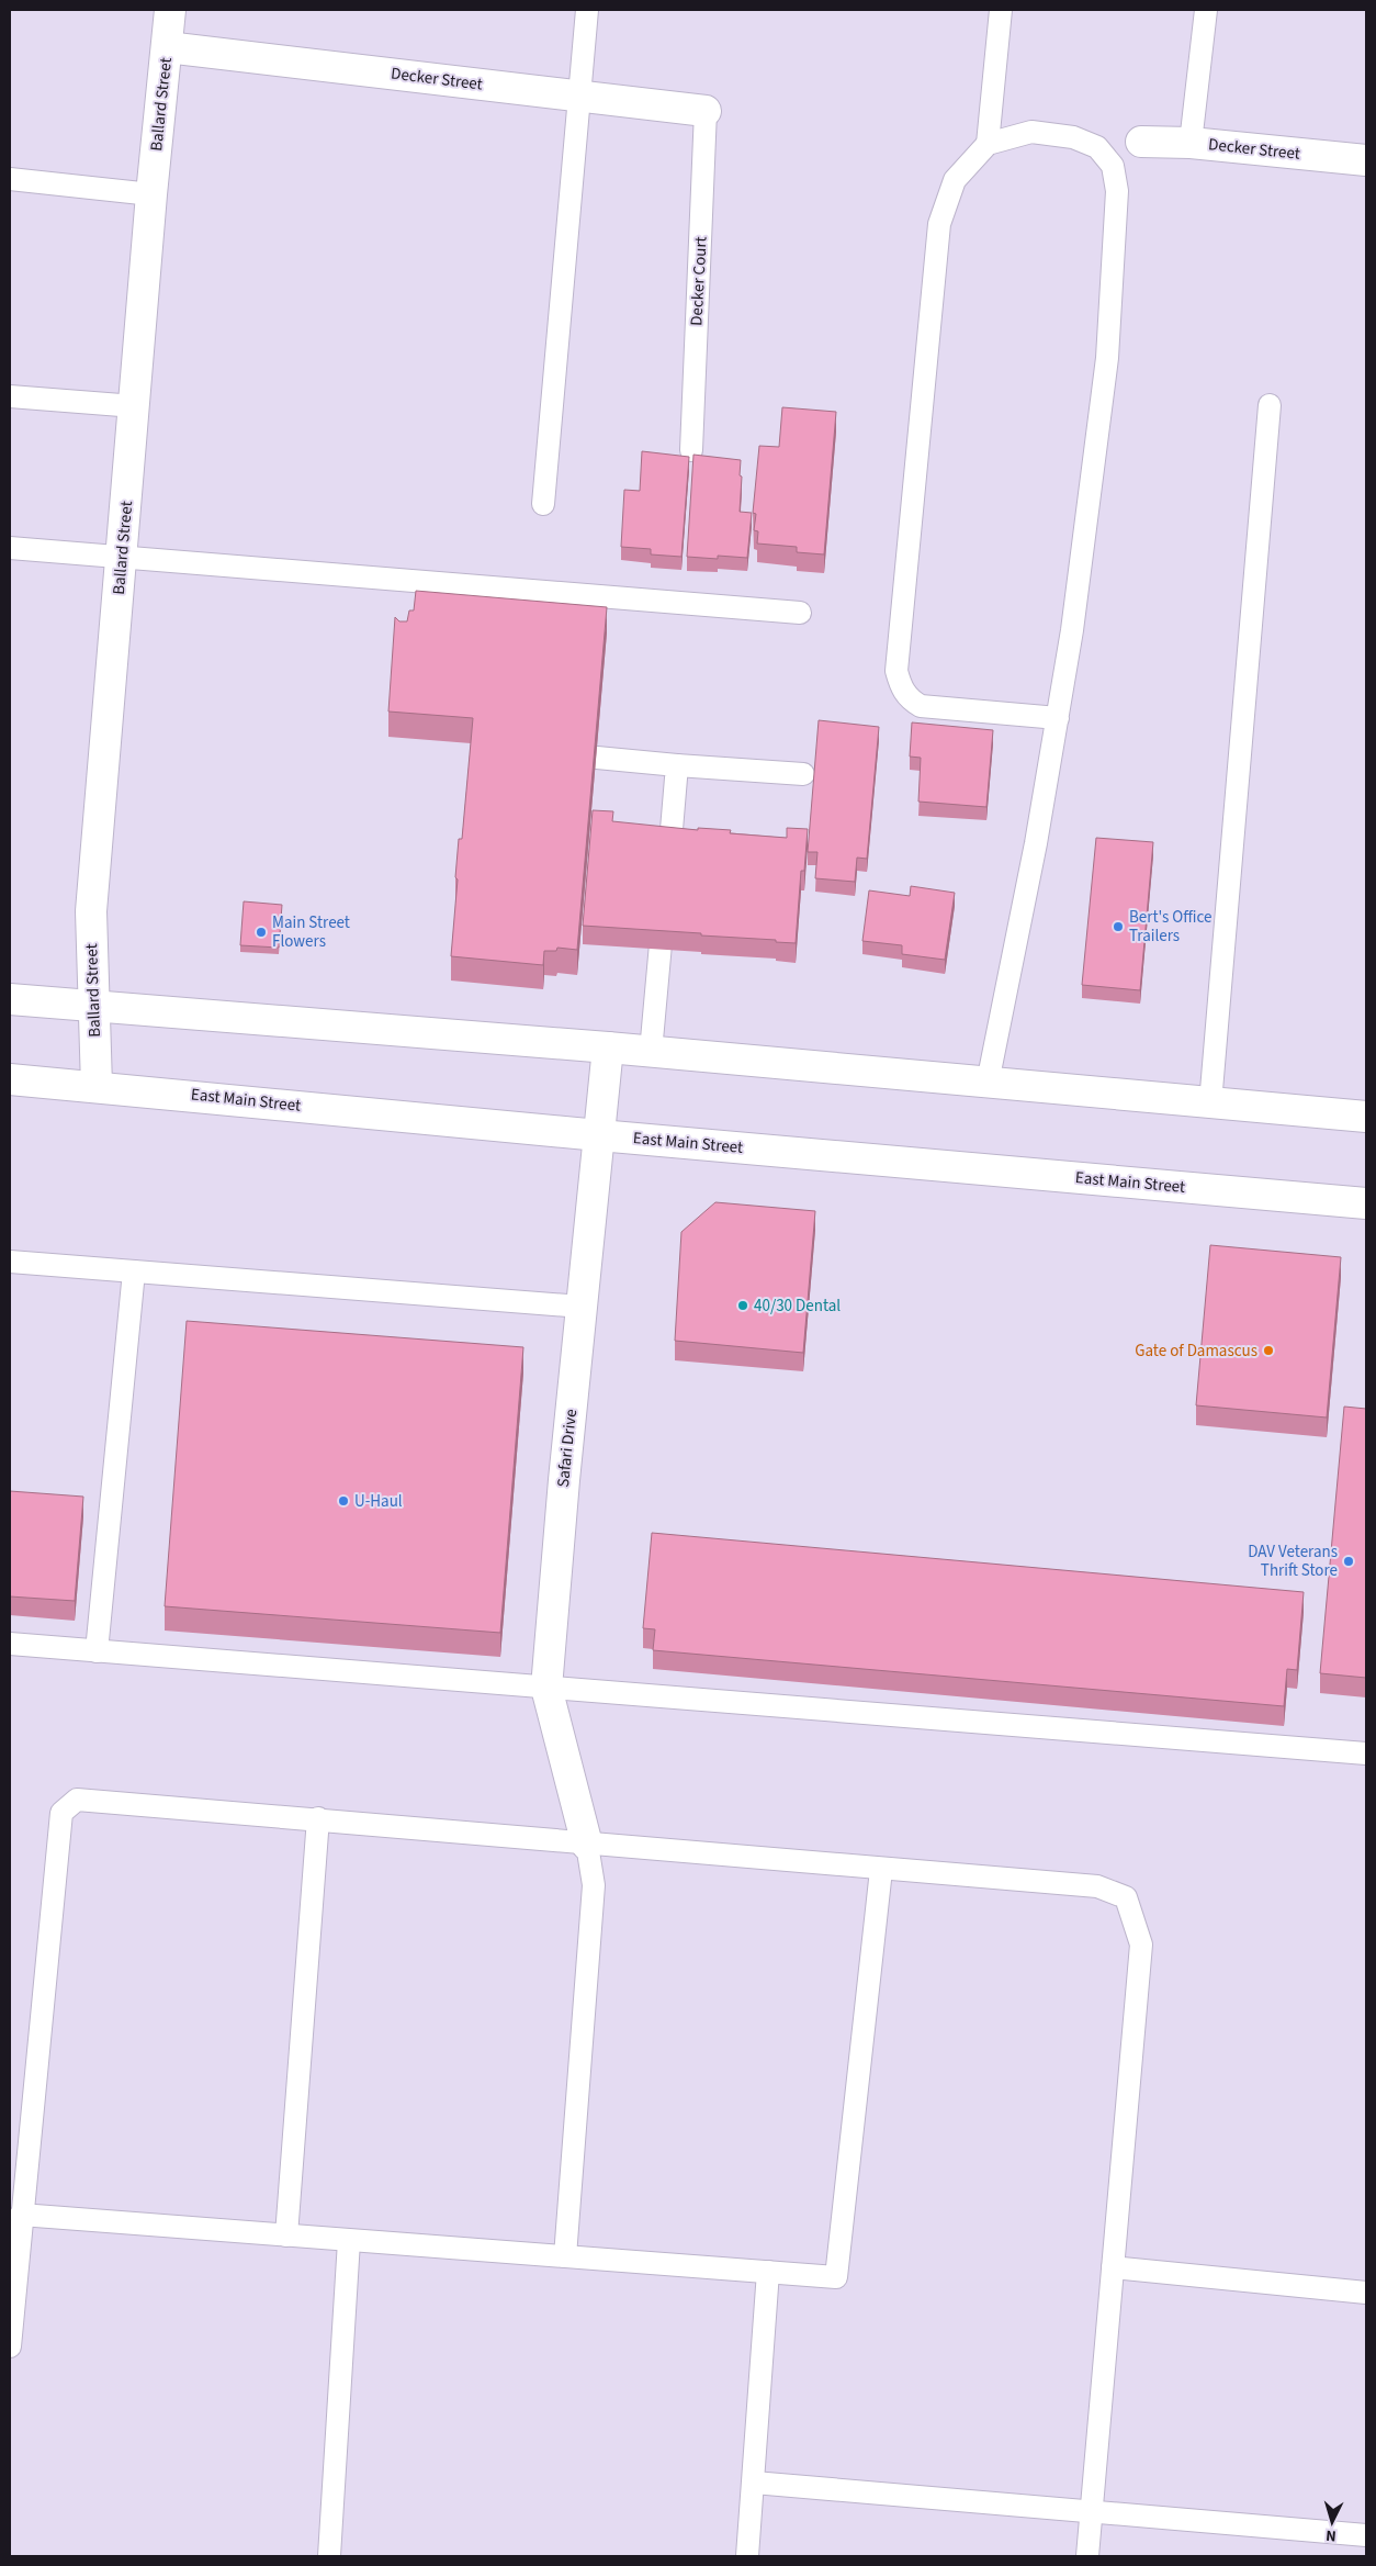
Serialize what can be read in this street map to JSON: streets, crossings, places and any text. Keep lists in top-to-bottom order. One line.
{"streets":{"main road":["Decker Street","Ballard Street","East Main Street","Safari Drive"],"lane":["Decker Court"]},"crossings":[["Decker Street","Ballard Street"],["Decker Street","Decker Court"],["Ballard Street","East Main Street"],["East Main Street","Safari Drive"]],"places":["Bert's Office Trailers","Main Street Flowers","40/30 Dental","Gate of Damascus","U-Haul","DAV Veterans Thrift Store"],"north":"bottom"}
